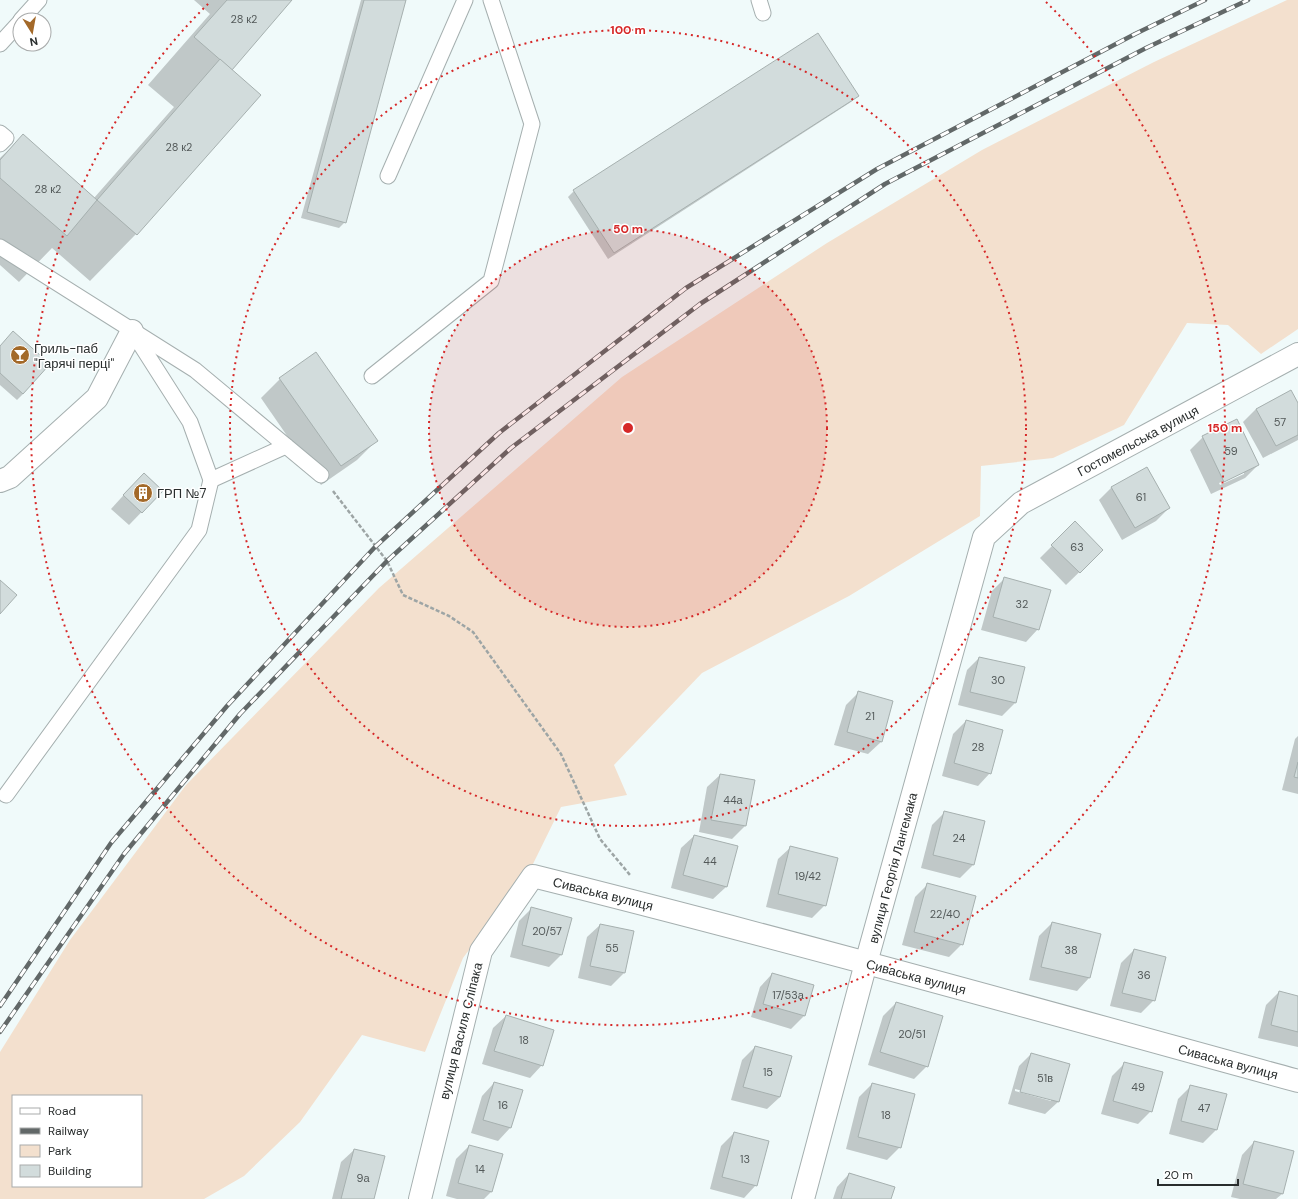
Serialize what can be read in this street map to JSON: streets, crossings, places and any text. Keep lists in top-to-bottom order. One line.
{"streets":{"street":["Гостомельська вулиця","вулиця Георгія Лангемака","Сиваська вулиця","вулиця Василя Сліпака"]},"crossings":[["Гостомельська вулиця","вулиця Георгія Лангемака"],["вулиця Георгія Лангемака","Сиваська вулиця"],["Сиваська вулиця","вулиця Василя Сліпака"]],"places":{"bar":["Гриль-паб \"Гарячі перці\""],"building":["ГРП №7"]},"house_numbers":["28 к2","28 к2","28 к2","57","59","61","63","32","30","21","28","44а","24","44","19/42","22/40","20/57","55","38","36","17/53а","20/51","18","15","51в","49","16","47","18","13","14","9а"],"legend":["Road","Railway","Park","Building"],"scale_bar":"20 m","north":"bottom","rings":["100 m","50 m","150 m"]}
